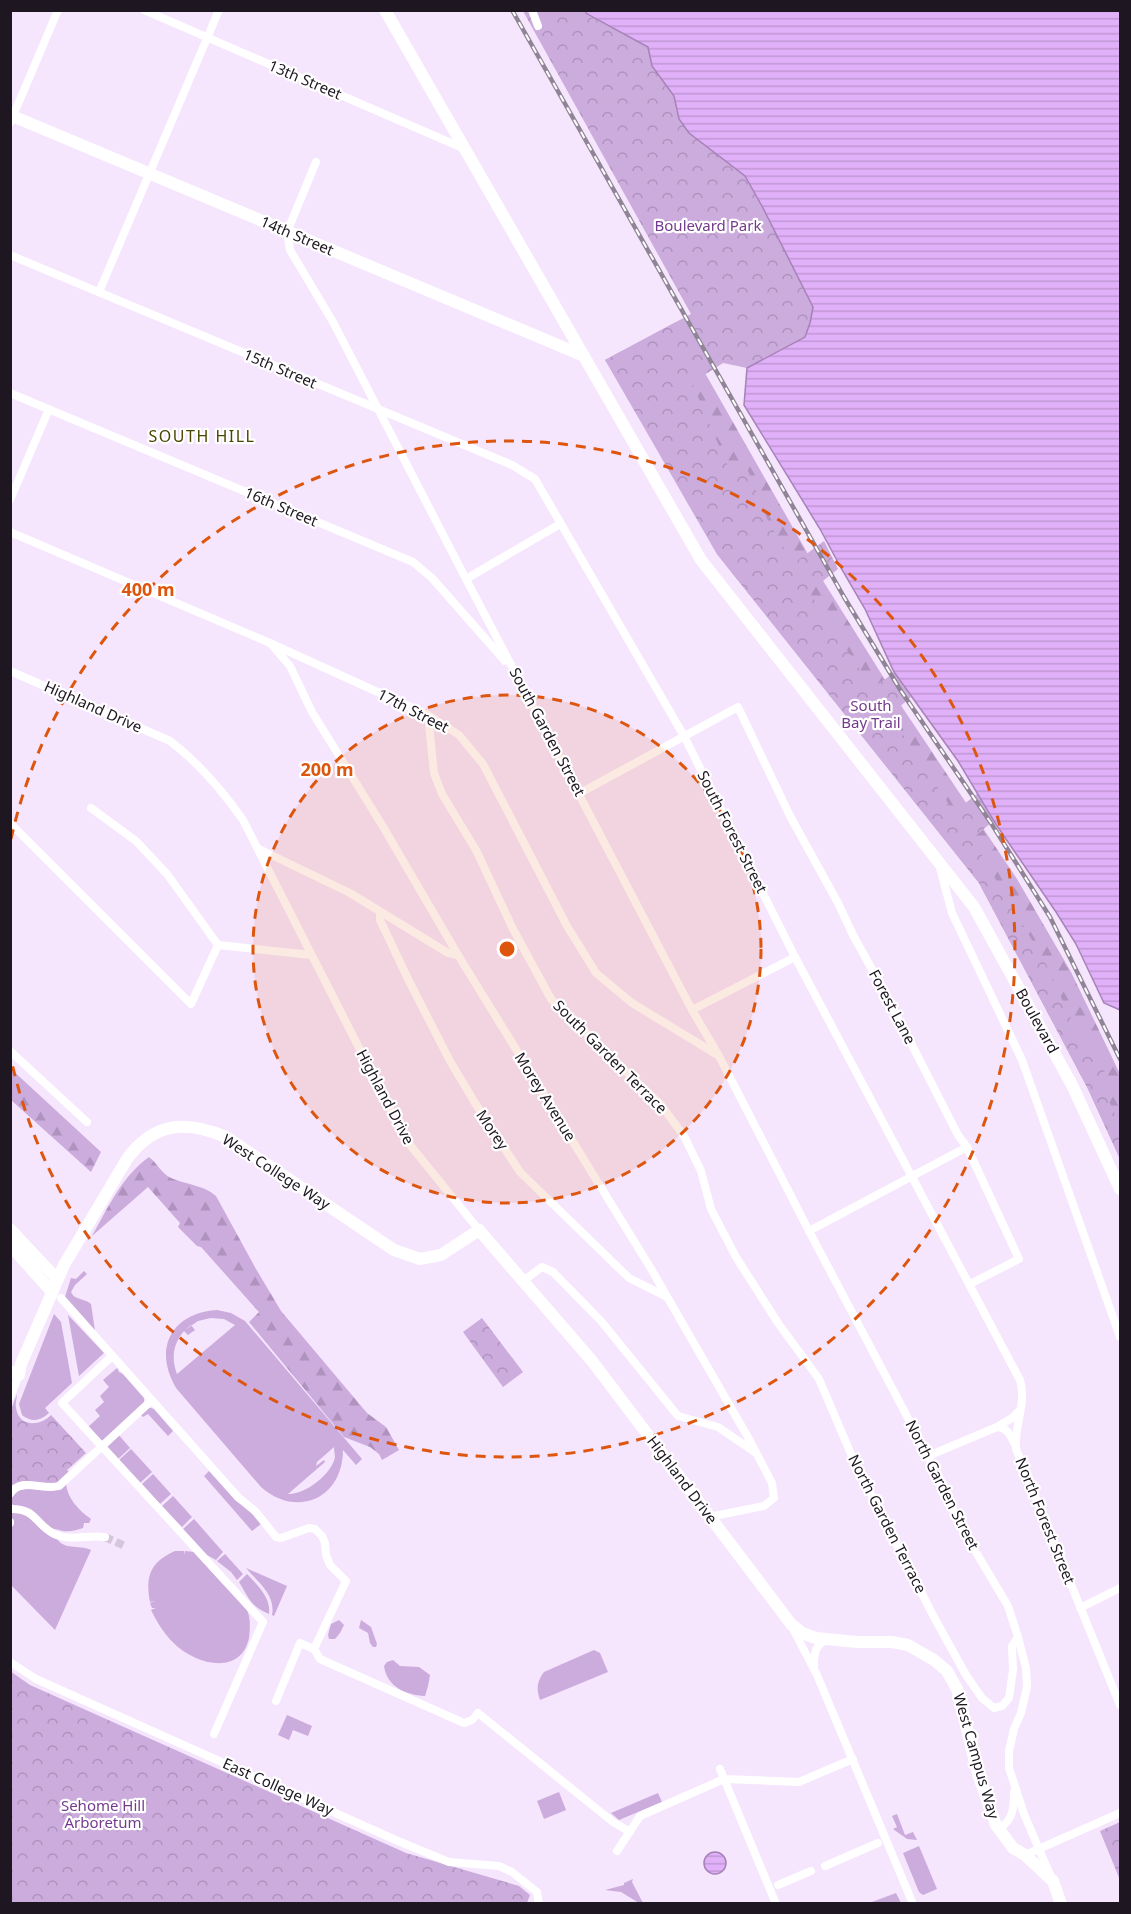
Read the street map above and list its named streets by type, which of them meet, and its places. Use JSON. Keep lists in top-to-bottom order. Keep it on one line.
{"streets":{"street":["13th Street","14th Street","15th Street","16th Street","Highland Drive","17th Street","South Garden Street","South Forest Street","Forest Lane","Boulevard","South Garden Terrace","Morey Avenue","Morey","West College Way","North Garden Street","North Forest Street","North Garden Terrace","West Campus Way","East College Way"]},"crossings":[["13th Street","Boulevard"],["14th Street","South Garden Street"],["14th Street","Boulevard"],["15th Street","South Garden Street"],["15th Street","South Forest Street"],["16th Street","South Garden Street"],["Highland Drive","Morey Avenue"],["Highland Drive","West College Way"],["Highland Drive","West Campus Way"],["17th Street","South Garden Street"],["17th Street","South Garden Terrace"],["17th Street","Morey Avenue"],["South Garden Street","North Garden Street"],["South Forest Street","Forest Lane"],["South Forest Street","North Forest Street"],["Forest Lane","North Forest Street"],["South Garden Terrace","North Garden Terrace"],["Morey Avenue","Morey"],["North Garden Street","North Garden Terrace"],["North Garden Street","West Campus Way"]],"districts":["SOUTH HILL"],"parks":["Boulevard Park","South Bay Trail","Sehome Hill Arboretum"],"rings":["400 m","200 m"]}
